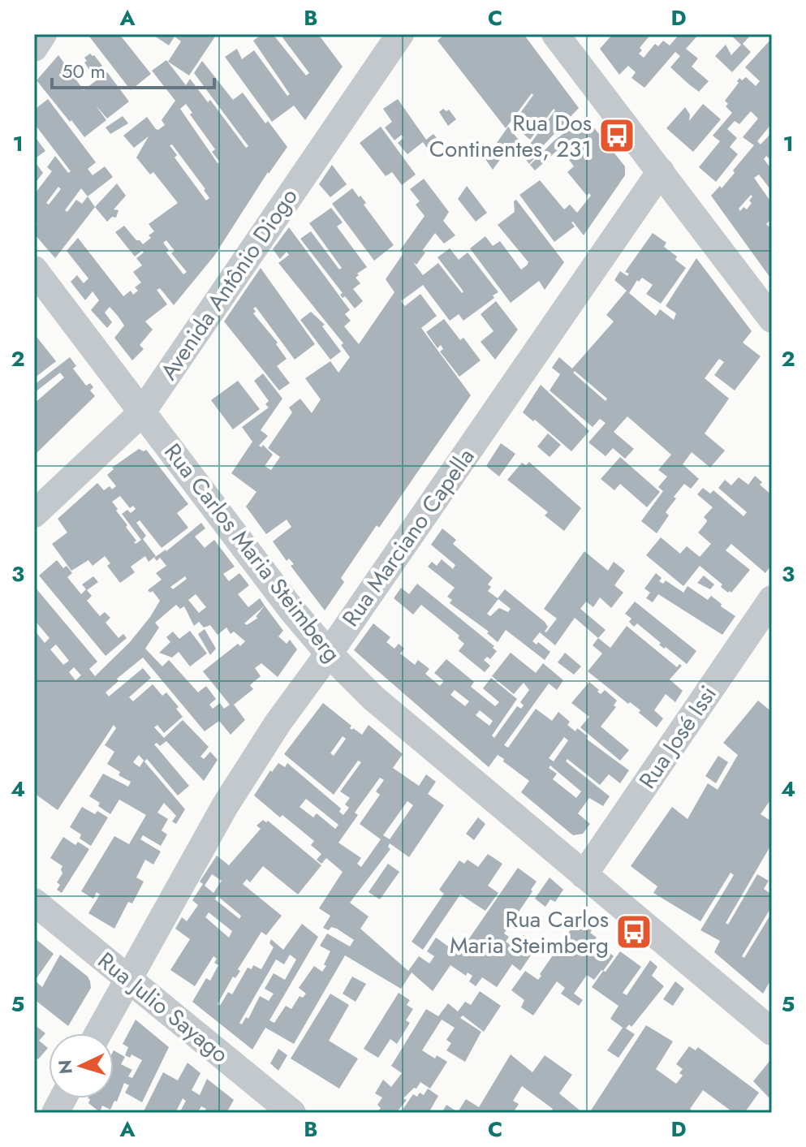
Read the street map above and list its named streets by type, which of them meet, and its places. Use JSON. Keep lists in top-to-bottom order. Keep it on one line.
{"streets":{"street":["Avenida Antônio Diogo","Rua Marciano Capella","Rua Carlos Maria Steimberg","Rua José Issi","Rua Julio Sayago"]},"crossings":[["Avenida Antônio Diogo","Rua Carlos Maria Steimberg"],["Rua Marciano Capella","Rua Carlos Maria Steimberg"],["Rua Marciano Capella","Rua Julio Sayago"],["Rua Carlos Maria Steimberg","Rua José Issi"]],"places":{"bus stop":["Rua Dos Continentes, 231","Rua Carlos Maria Steimberg"]},"scale_bar":"50 m","north":"left","grid":{"columns":["A","B","C","D"],"rows":["1","2","3","4","5"]}}
